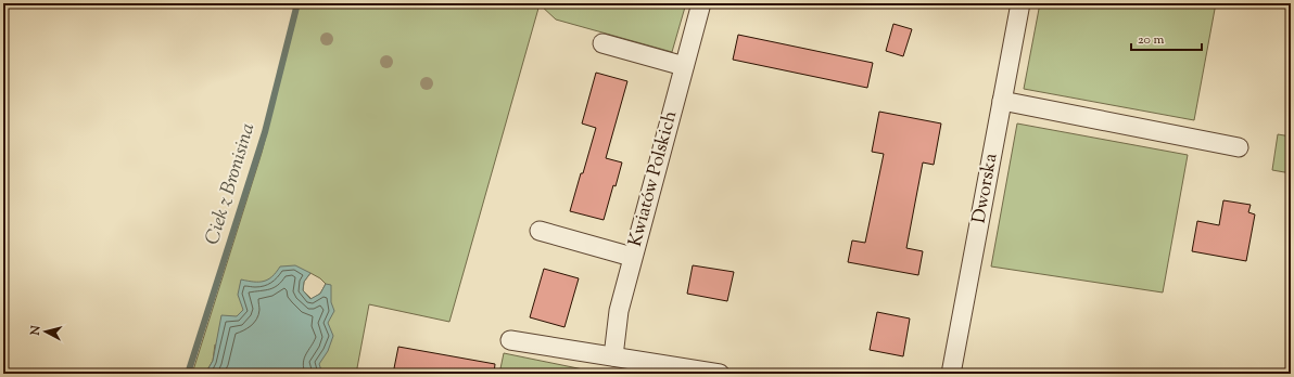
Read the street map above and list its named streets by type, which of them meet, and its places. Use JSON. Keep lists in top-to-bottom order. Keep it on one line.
{"streets":{"street":["Kwiatów Polskich","Dworska"]},"water":["Ciek z Bronisina"],"scale_bar":"20 m","north":"left"}
